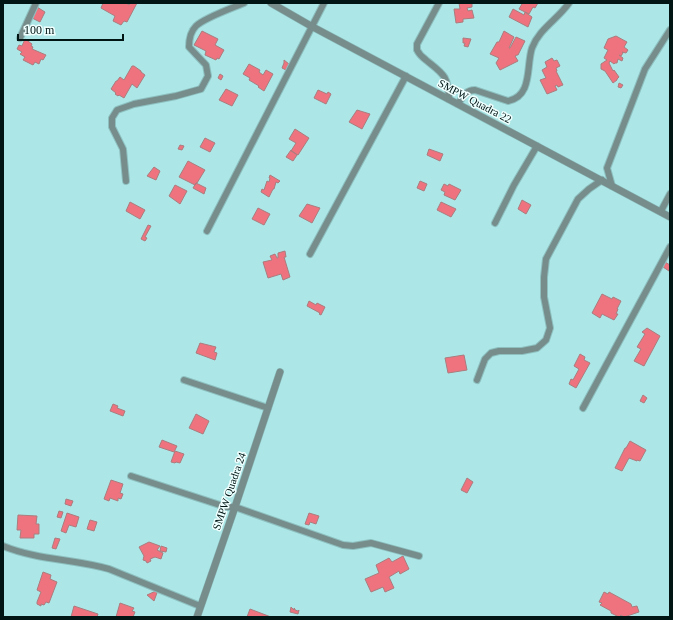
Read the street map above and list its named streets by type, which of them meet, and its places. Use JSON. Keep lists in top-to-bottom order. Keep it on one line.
{"streets":{"street":["SMPW Quadra 22","SMPW Quadra 24"]},"scale_bar":"100 m"}
